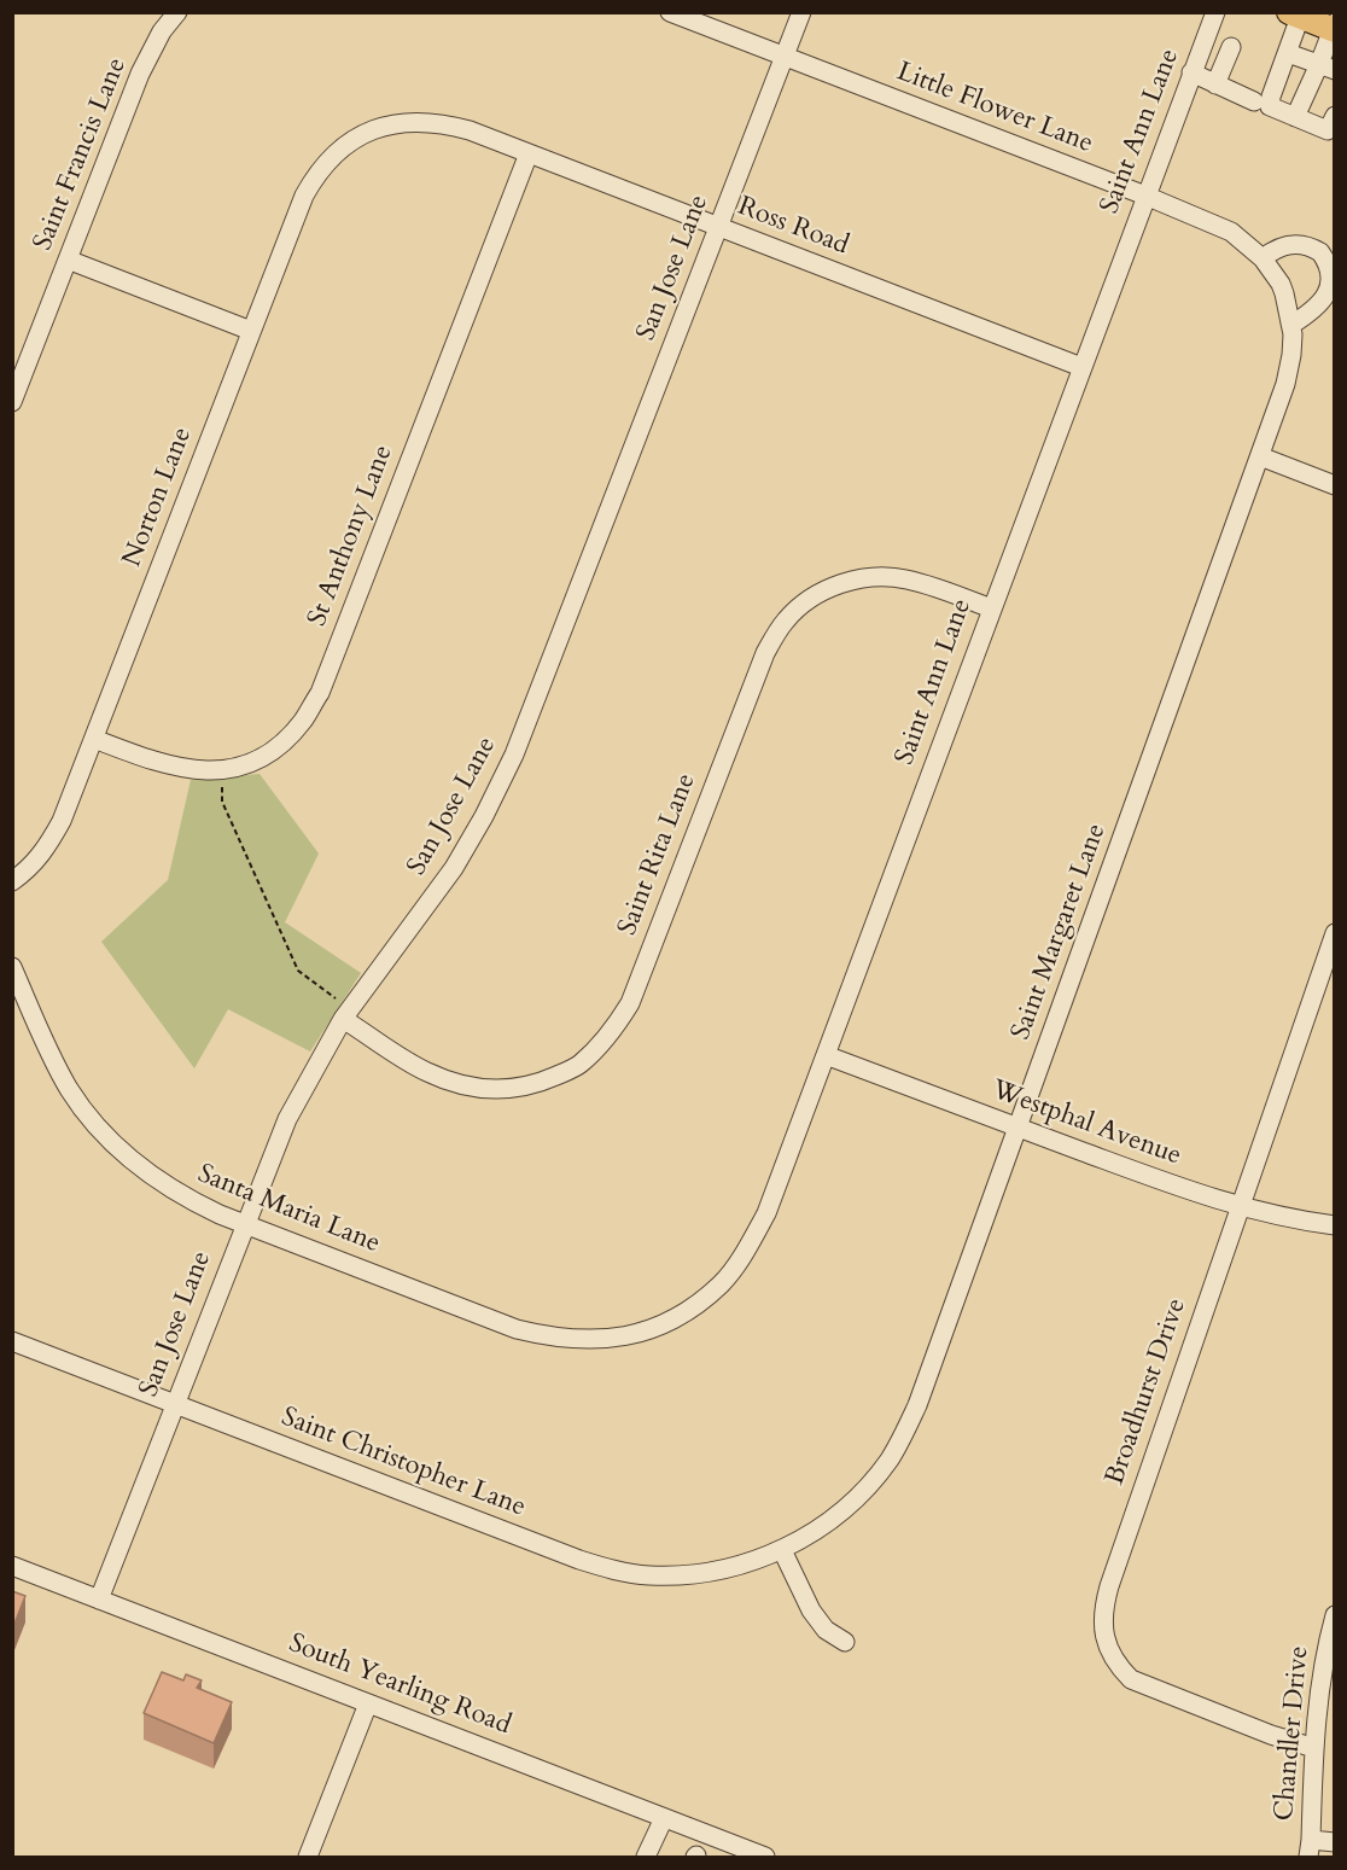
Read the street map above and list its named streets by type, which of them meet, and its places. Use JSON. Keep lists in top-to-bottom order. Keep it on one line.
{"streets":{"street":["Little Flower Lane","Saint Ann Lane","Saint Francis Lane","Ross Road","San Jose Lane","Norton Lane","St Anthony Lane","Saint Rita Lane","Saint Margaret Lane","Westphal Avenue","Santa Maria Lane","Broadhurst Drive","Saint Christopher Lane","South Yearling Road","Chandler Drive"]},"crossings":[["Little Flower Lane","Saint Ann Lane"],["Little Flower Lane","San Jose Lane"],["Little Flower Lane","Saint Margaret Lane"],["Saint Ann Lane","Ross Road"],["Saint Ann Lane","Saint Rita Lane"],["Saint Ann Lane","Westphal Avenue"],["Saint Ann Lane","Santa Maria Lane"],["Ross Road","San Jose Lane"],["Ross Road","Norton Lane"],["Ross Road","St Anthony Lane"],["San Jose Lane","Saint Rita Lane"],["San Jose Lane","Santa Maria Lane"],["San Jose Lane","Saint Christopher Lane"],["San Jose Lane","South Yearling Road"],["Norton Lane","St Anthony Lane"],["Saint Margaret Lane","Westphal Avenue"],["Saint Margaret Lane","Saint Christopher Lane"],["Westphal Avenue","Broadhurst Drive"],["Broadhurst Drive","Chandler Drive"]]}
